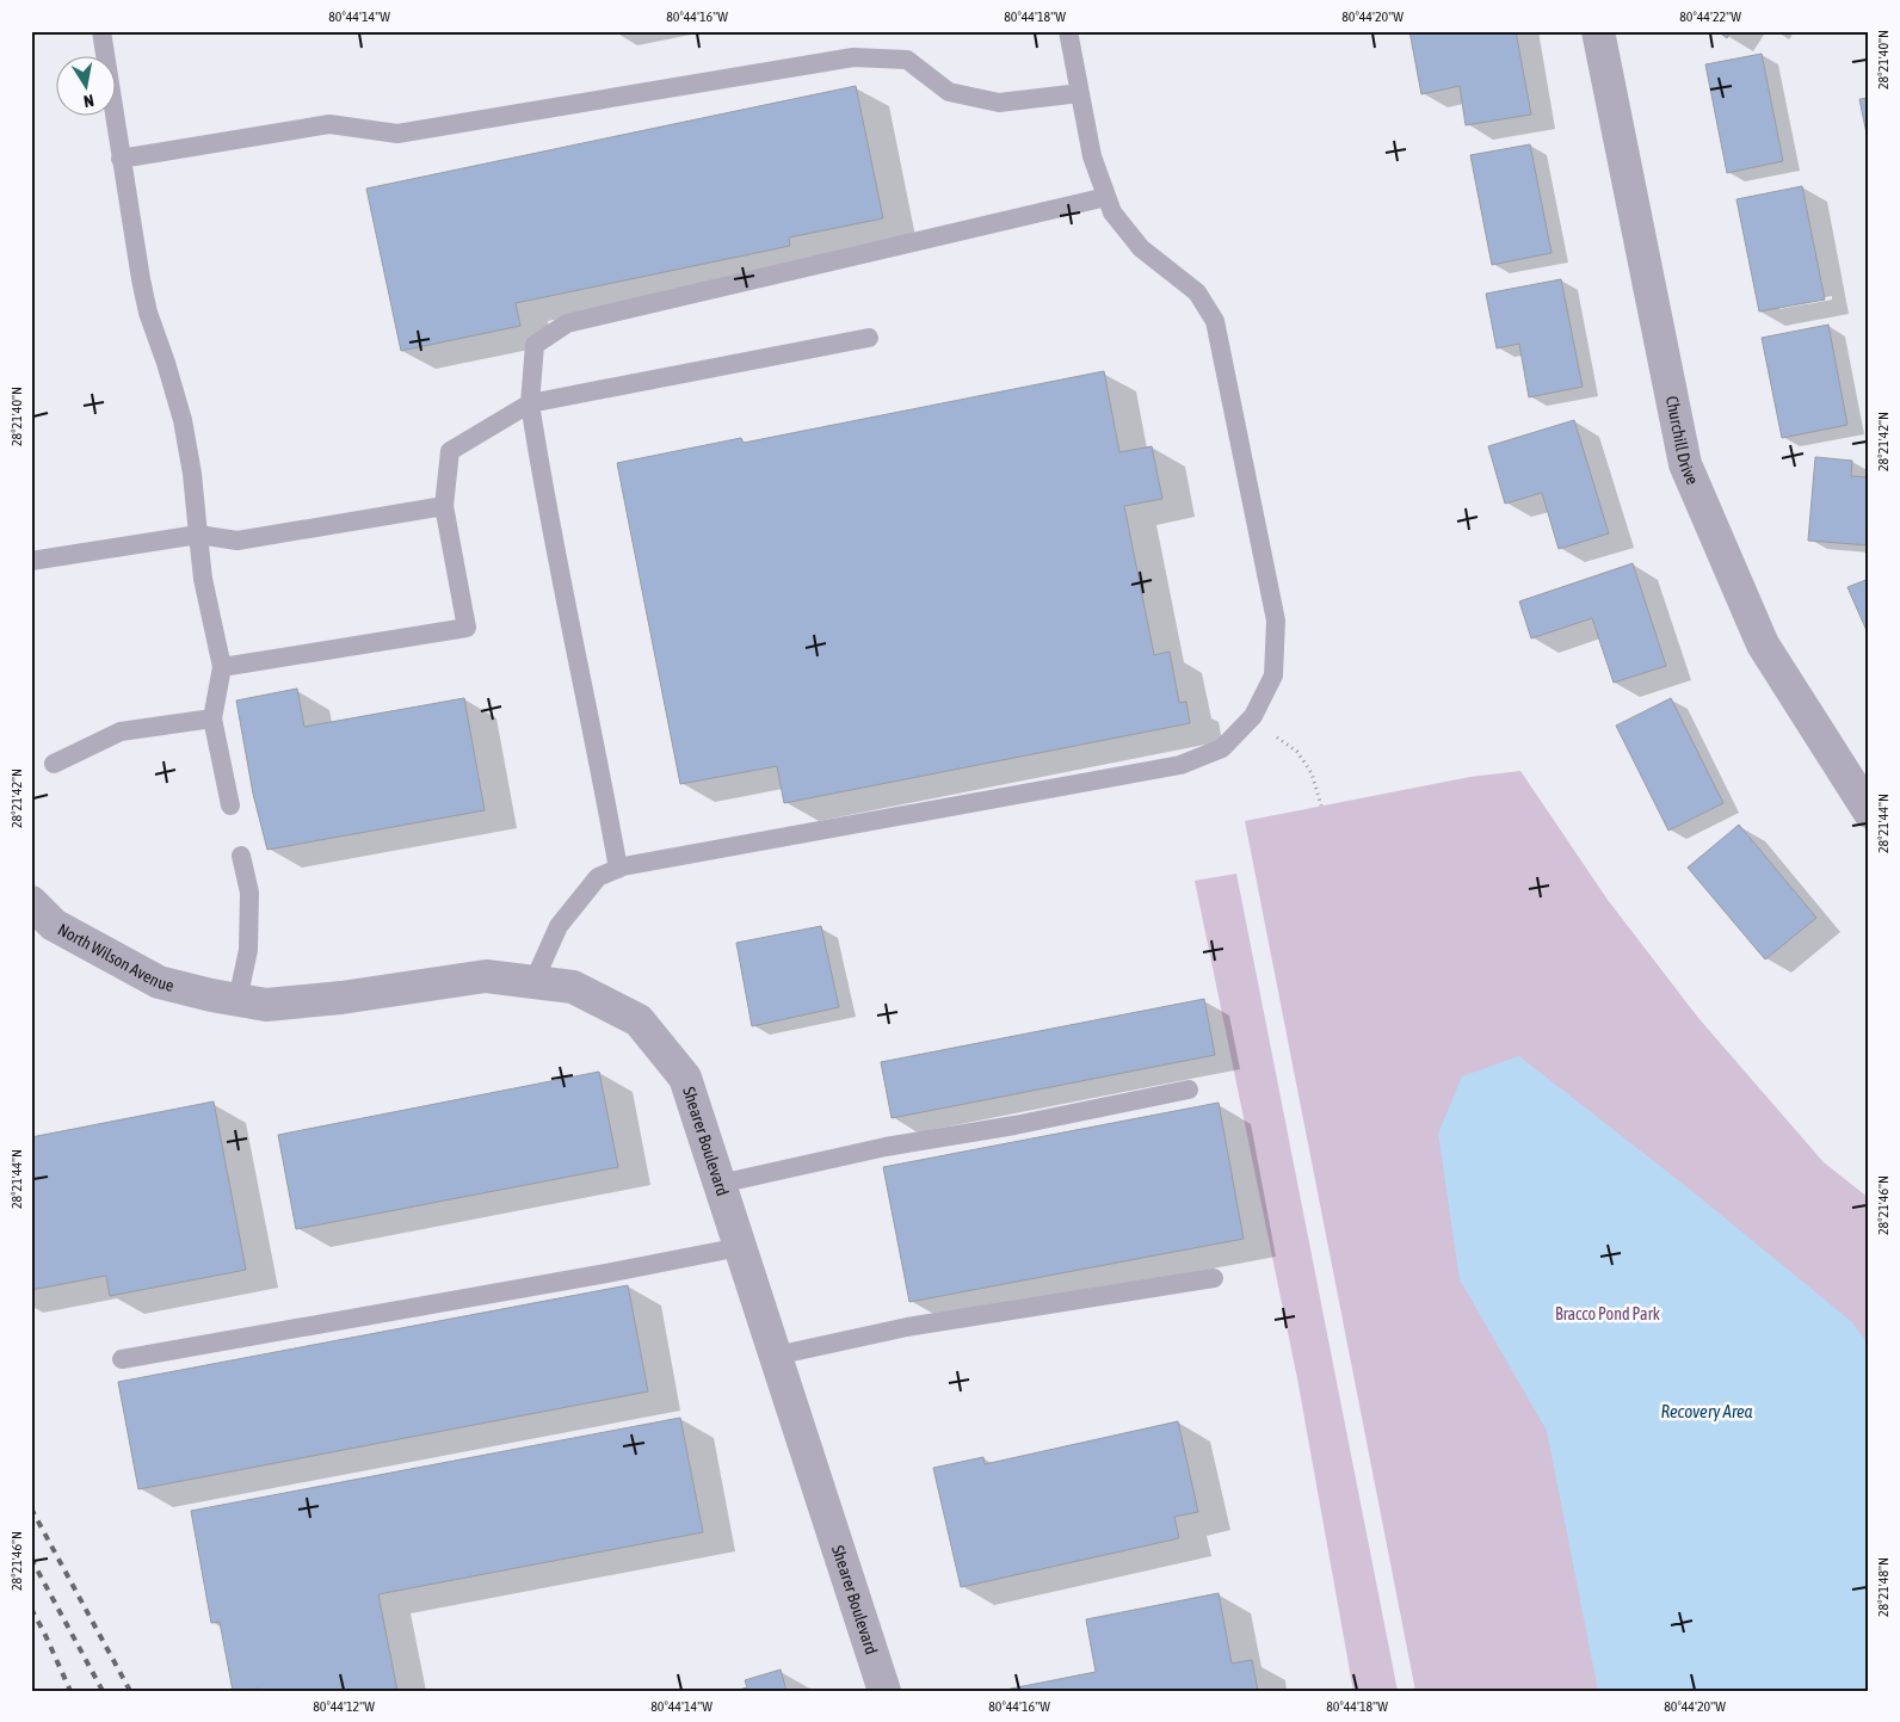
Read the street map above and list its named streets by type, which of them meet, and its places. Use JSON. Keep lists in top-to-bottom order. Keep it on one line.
{"streets":{"street":["Churchill Drive","North Wilson Avenue","Shearer Boulevard"]},"crossings":[["North Wilson Avenue","Shearer Boulevard"]],"water":["Recovery Area"],"parks":["Bracco Pond Park"],"north":"bottom","coordinates":["80°44'14\"W","80°44'16\"W","80°44'18\"W","80°44'20\"W","80°44'22\"W","28°21'40\"N","28°21'42\"N","28°21'44\"N","28°21'46\"N","28°21'48\"N","80°44'12\"W"]}
